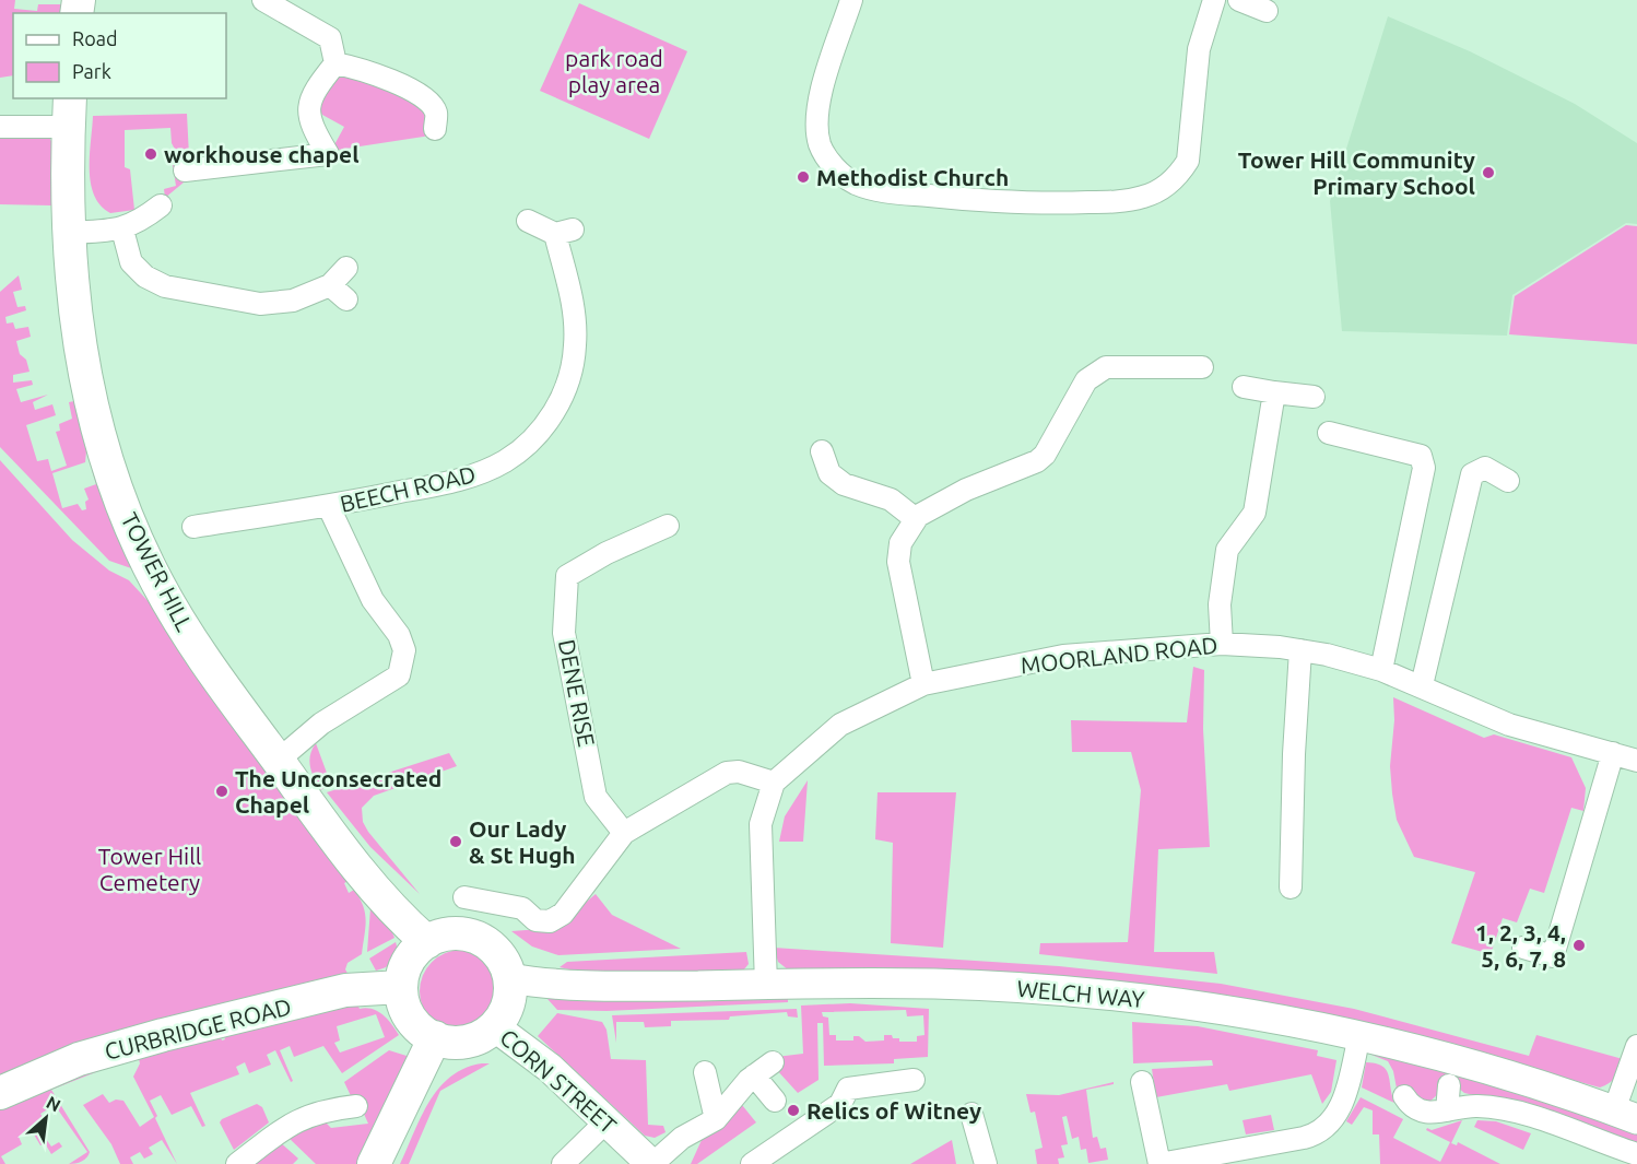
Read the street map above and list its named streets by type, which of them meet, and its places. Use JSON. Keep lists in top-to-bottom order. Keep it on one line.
{"streets":{"main road":["TOWER HILL","CURBRIDGE ROAD"],"street":["BEECH ROAD","MOORLAND ROAD","DENE RISE","WELCH WAY","CORN STREET"]},"crossings":[["BEECH ROAD","TOWER HILL"],["TOWER HILL","WELCH WAY"],["TOWER HILL","CURBRIDGE ROAD"],["TOWER HILL","CORN STREET"],["WELCH WAY","CURBRIDGE ROAD"],["WELCH WAY","CORN STREET"],["CURBRIDGE ROAD","CORN STREET"]],"parks":["park road play area","Tower Hill Cemetery"],"places":["workhouse chapel","Tower Hill Community Primary School","Methodist Church","The Unconsecrated Chapel","Our Lady & St Hugh","1, 2, 3, 4, 5, 6, 7, 8","Relics of Witney"],"legend":["Road","Park"],"north":"top right"}
